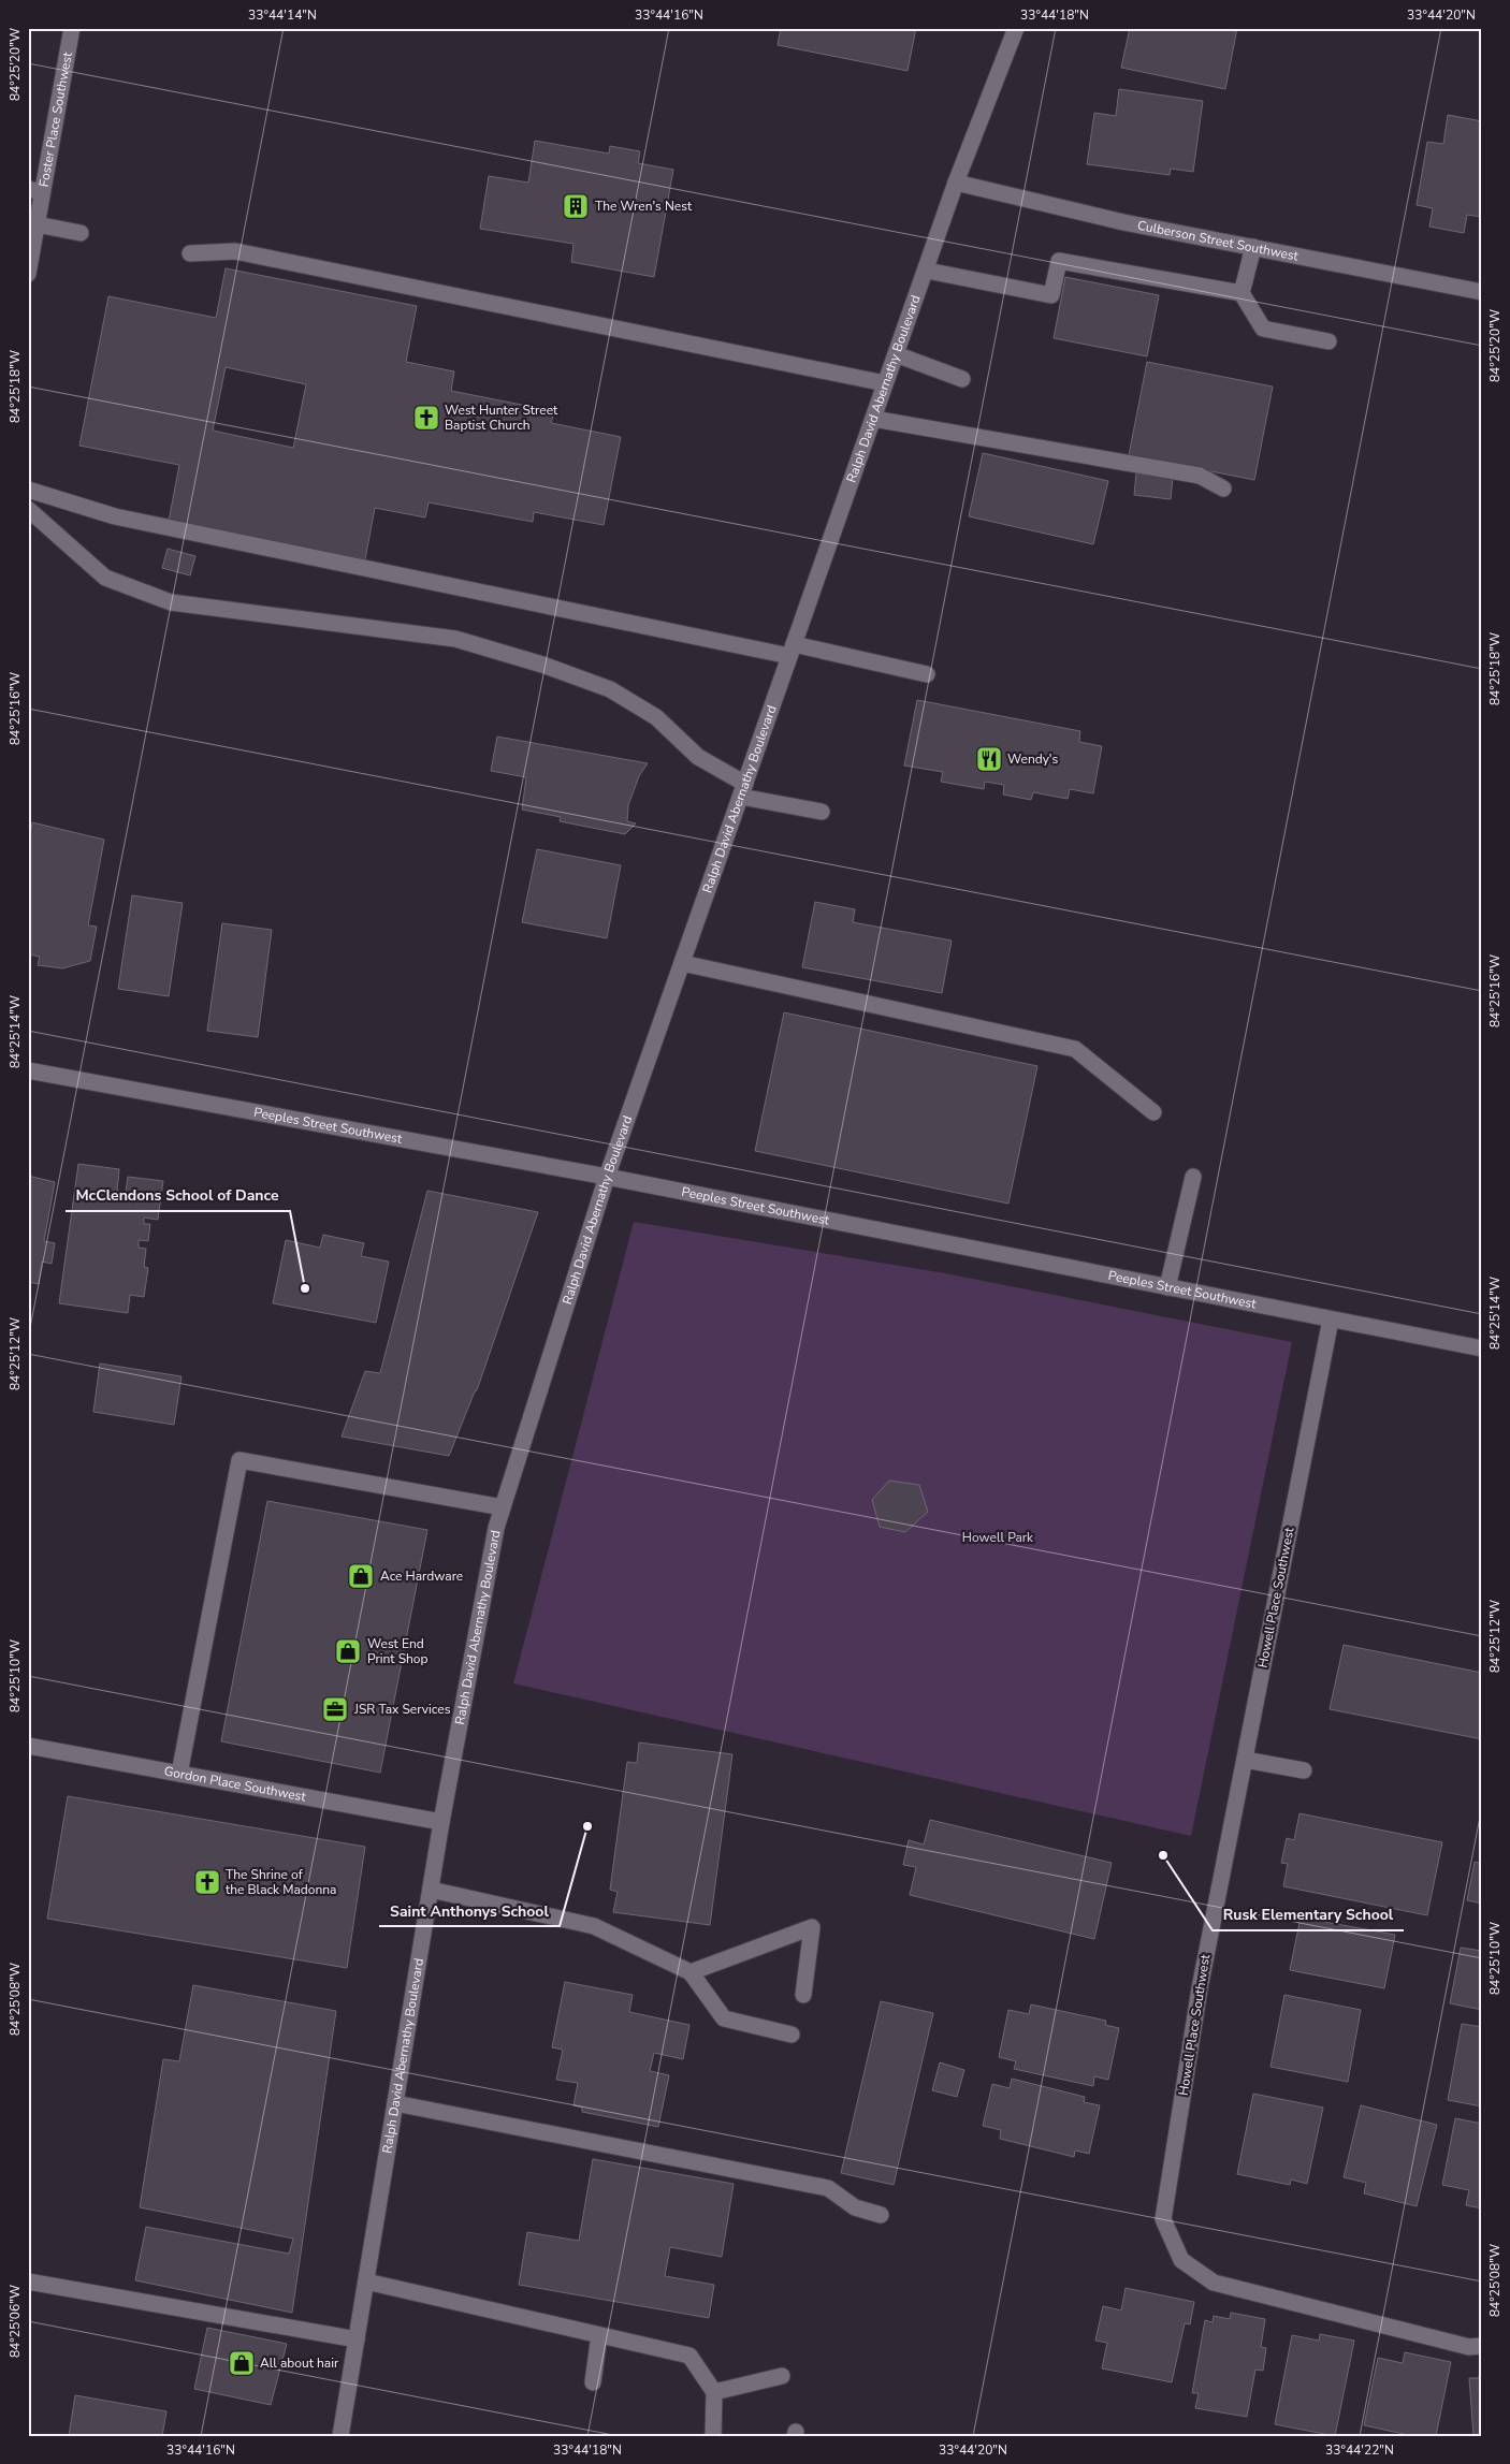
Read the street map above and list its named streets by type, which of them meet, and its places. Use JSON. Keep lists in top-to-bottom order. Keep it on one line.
{"streets":{"street":["Foster Place Southwest","Culberson Street Southwest","Ralph David Abernathy Boulevard","Peeples Street Southwest","Howell Place Southwest","Gordon Place Southwest"]},"crossings":[["Culberson Street Southwest","Ralph David Abernathy Boulevard"],["Ralph David Abernathy Boulevard","Peeples Street Southwest"],["Ralph David Abernathy Boulevard","Gordon Place Southwest"],["Peeples Street Southwest","Howell Place Southwest"]],"parks":["Howell Park"],"places":{"building":["The Wren's Nest"],"church":["West Hunter Street Baptist Church","The Shrine of the Black Madonna"],"restaurant":["Wendy's"],"other":["McClendons School of Dance","Saint Anthonys School","Rusk Elementary School"],"shop":["Ace Hardware","West End Print Shop","All about hair"],"office":["JSR Tax Services"]},"coordinates":["33°44'14\"N","33°44'16\"N","33°44'18\"N","33°44'20\"N","84°25'20\"W","84°25'18\"W","84°25'16\"W","84°25'14\"W","84°25'12\"W","84°25'10\"W","84°25'08\"W","84°25'06\"W","33°44'22\"N"]}
